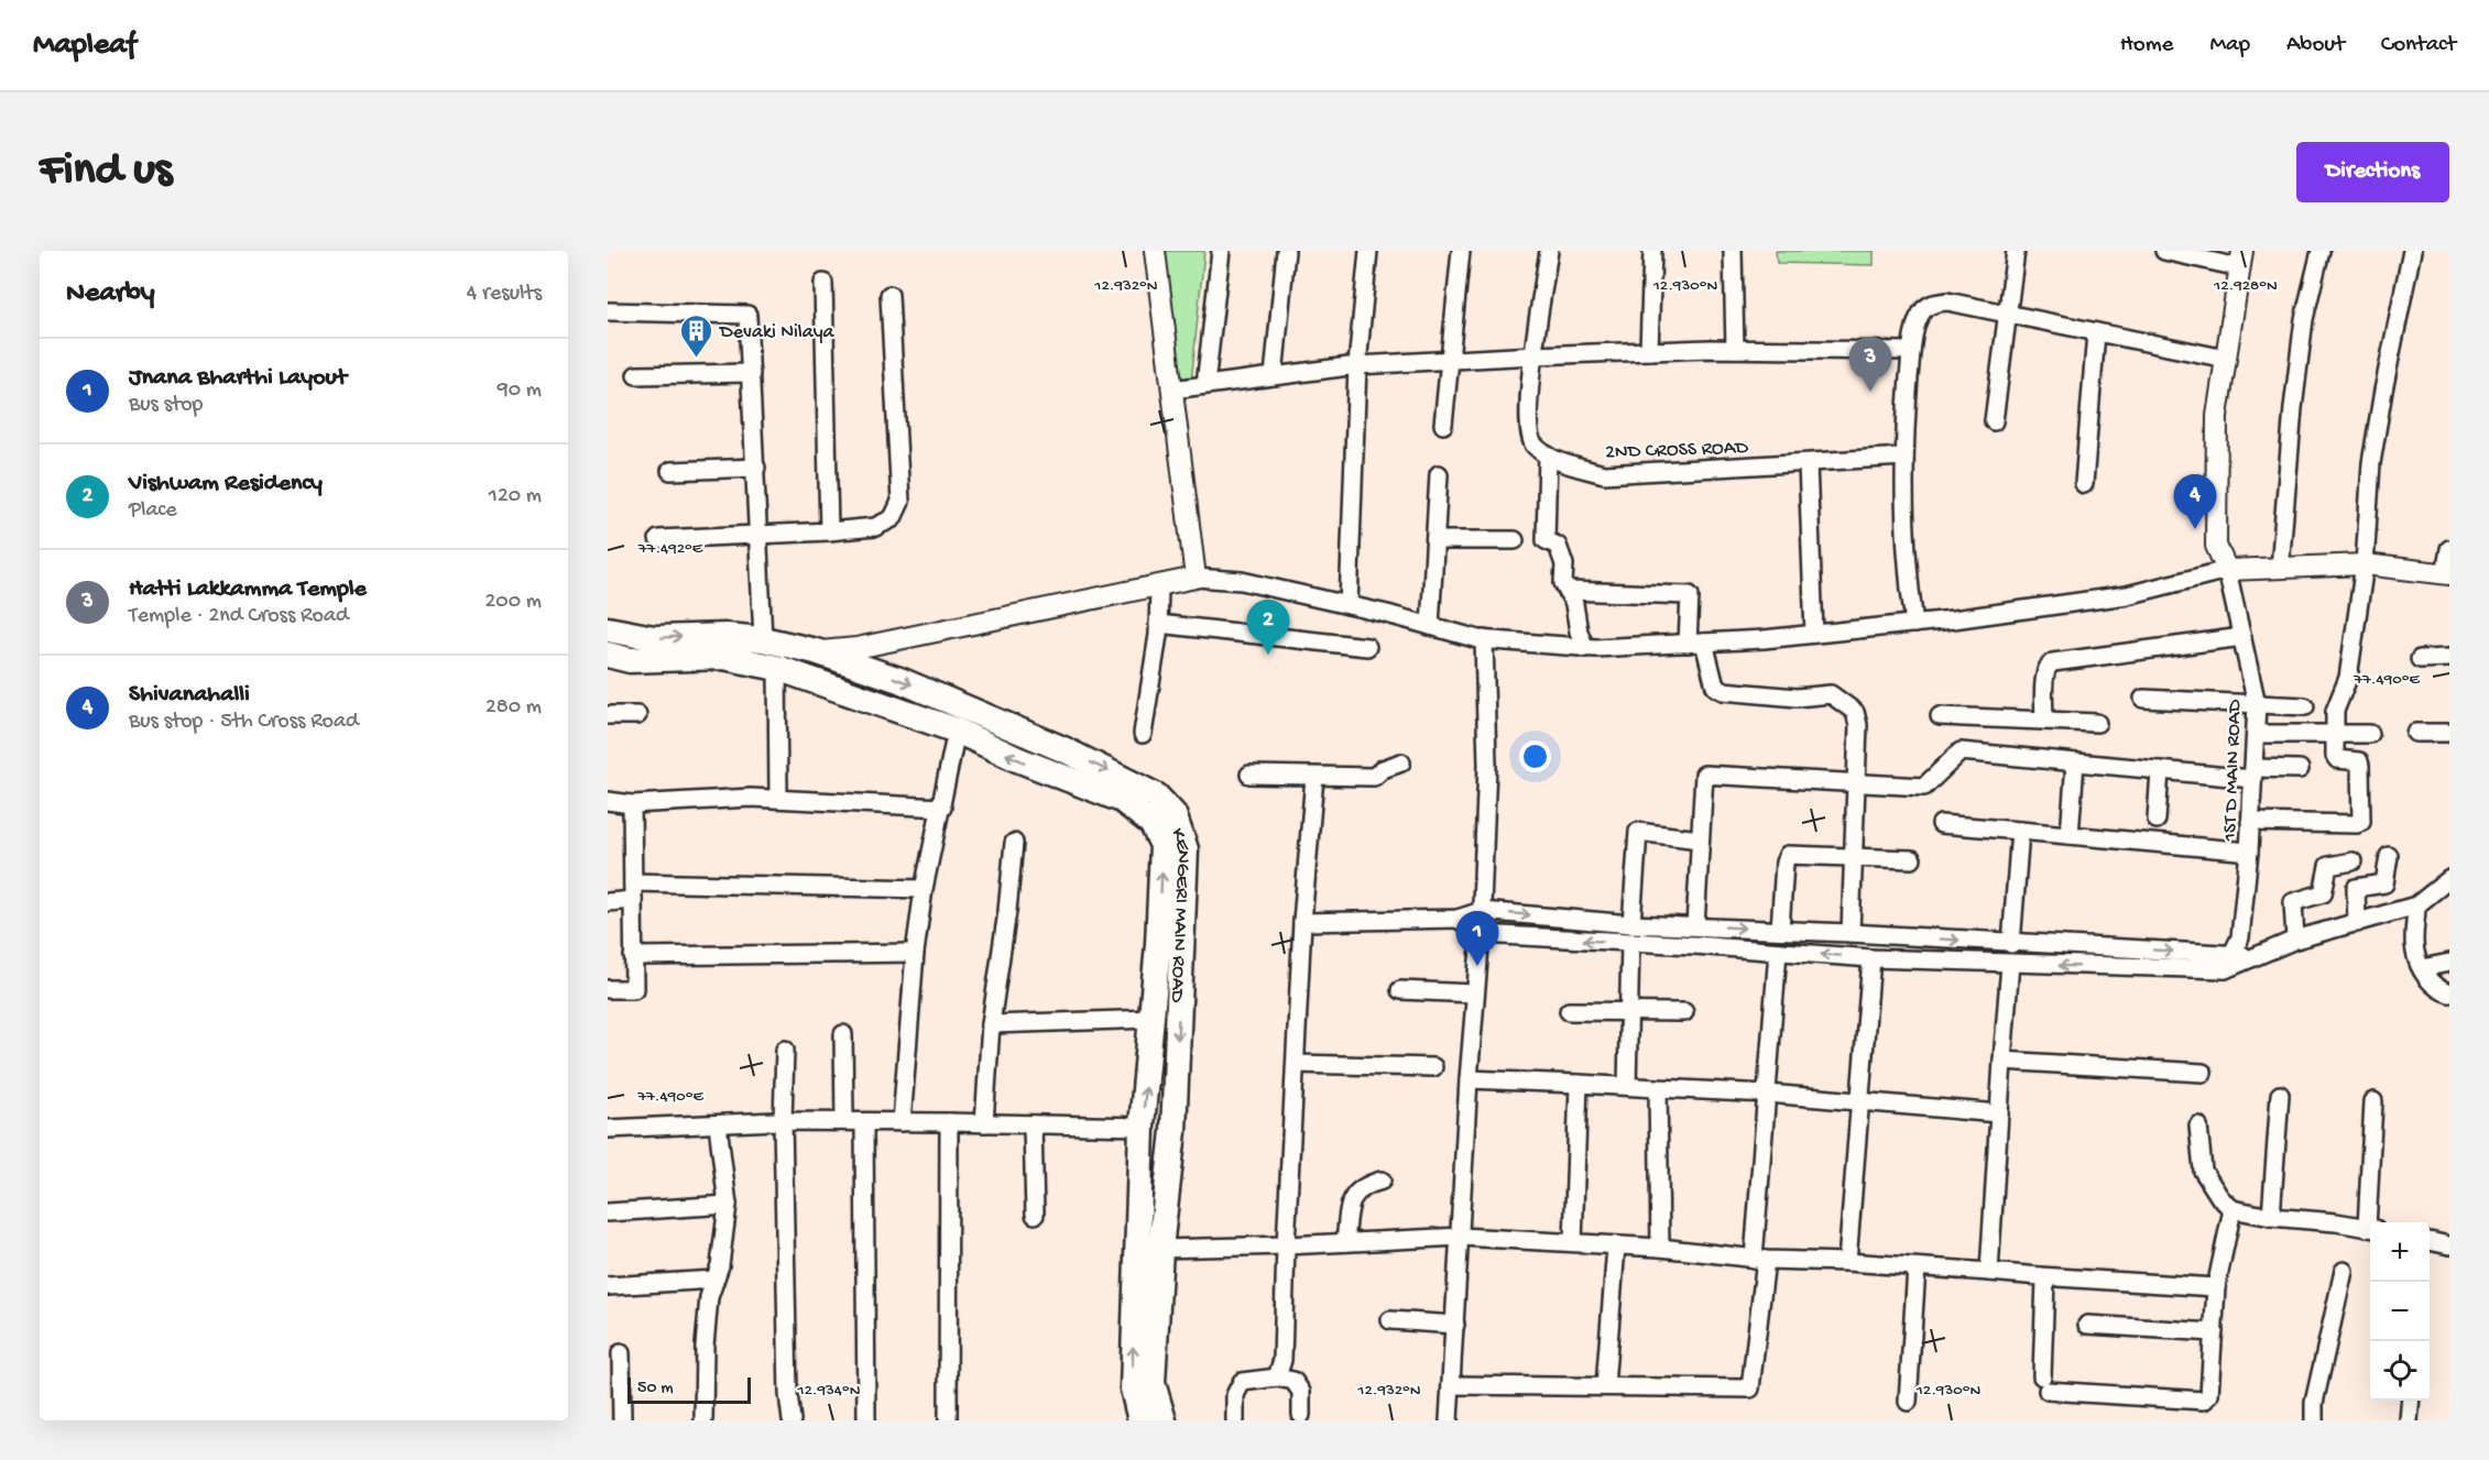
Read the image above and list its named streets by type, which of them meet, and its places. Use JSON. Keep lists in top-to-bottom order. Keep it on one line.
{"streets":{"main road":["KENGERI MAIN ROAD"],"street":["2ND CROSS ROAD","1ST D MAIN ROAD"]},"places":{"building":["Devaki Nilaya"]},"scale_bar":"50 m","page":{"header":"Mapleaf","nav":["Home","Map","About","Contact"],"buttons":"Directions","title":"Find us","heading":["Nearby","4 results"],"list":[{"mark":"1","name":"Jnana Bharthi Layout","note":"Bus stop","value":"90 m"},{"mark":"2","name":"Vishwam Residency","note":"Place","value":"120 m"},{"mark":"3","name":"Hatti Lakkamma Temple","note":"Temple · 2nd Cross Road","value":"200 m"},{"mark":"4","name":"Shivanahalli","note":"Bus stop · 5th Cross Road","value":"280 m"}],"pins":["3","4","2","1"],"map_buttons":["+","−"],"scale":"50 m"},"coordinates":["12.932°N","12.930°N","12.928°N","77.492°E","77.490°E","12.934°N"]}
